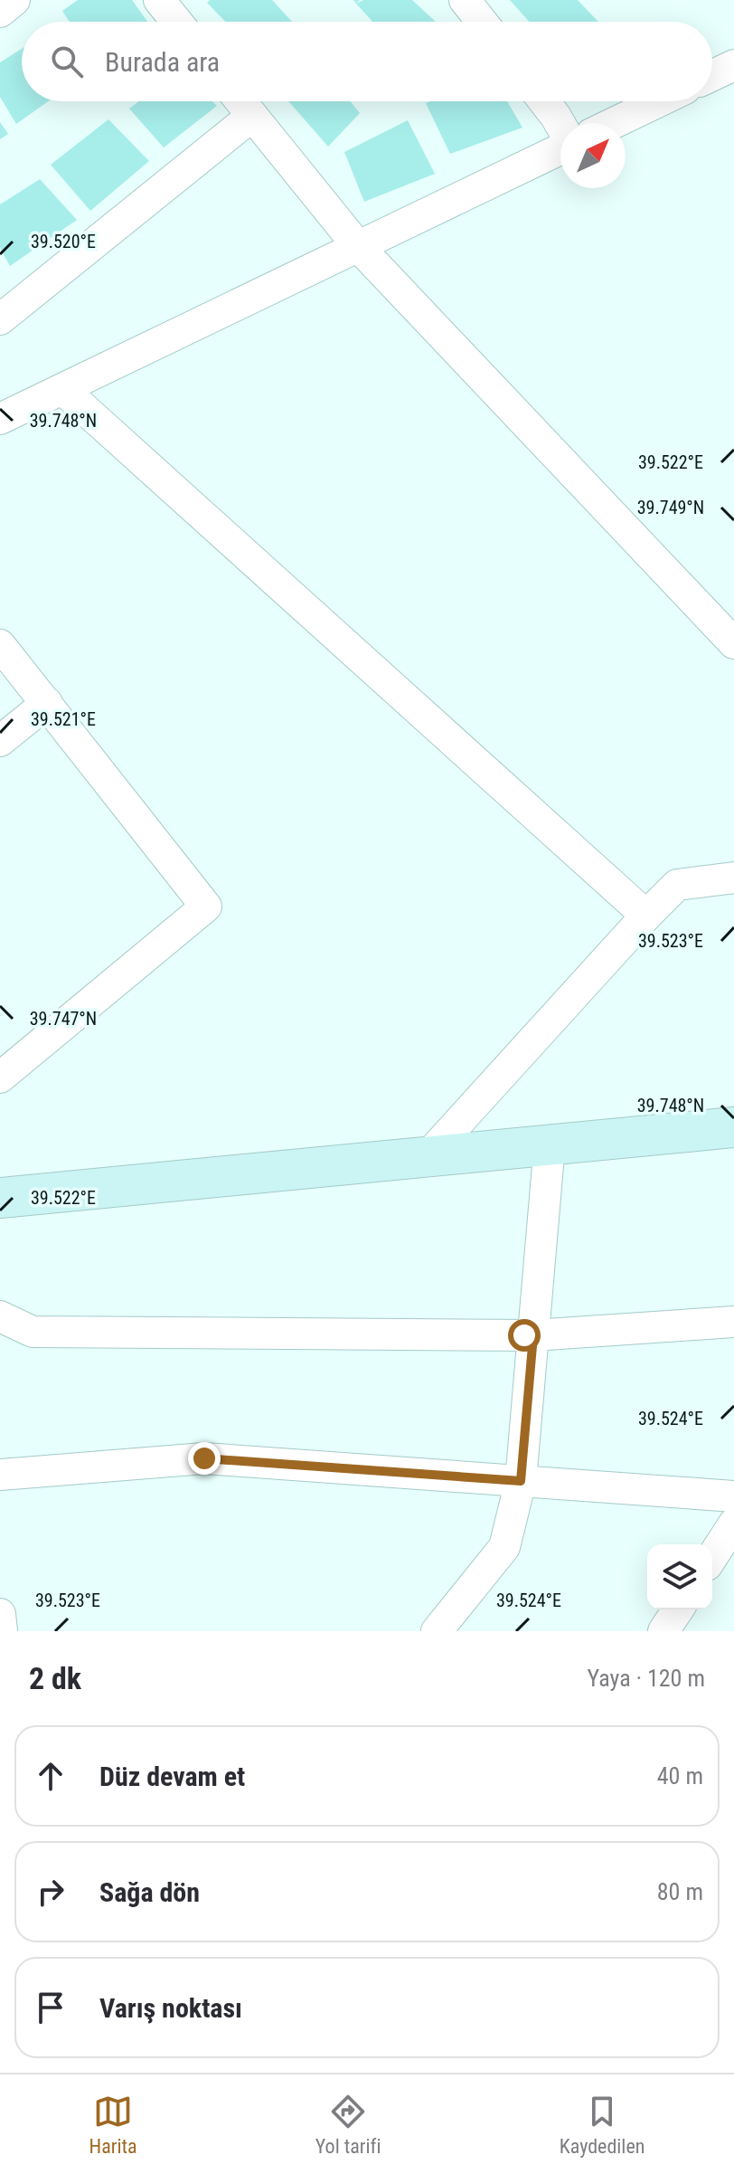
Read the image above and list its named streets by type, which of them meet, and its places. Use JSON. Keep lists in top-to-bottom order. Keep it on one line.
{"north":"top right","page":{"search":"Burada ara","heading":["2 dk","Yaya · 120 m"],"list":[["Düz devam et","40 m"],["Sağa dön","80 m"],"Varış noktası"],"nav":["Harita","Yol tarifi","Kaydedilen"]},"coordinates":["39.520°E","39.748°N","39.522°E","39.749°N","39.521°E","39.523°E","39.747°N","39.524°E"]}
